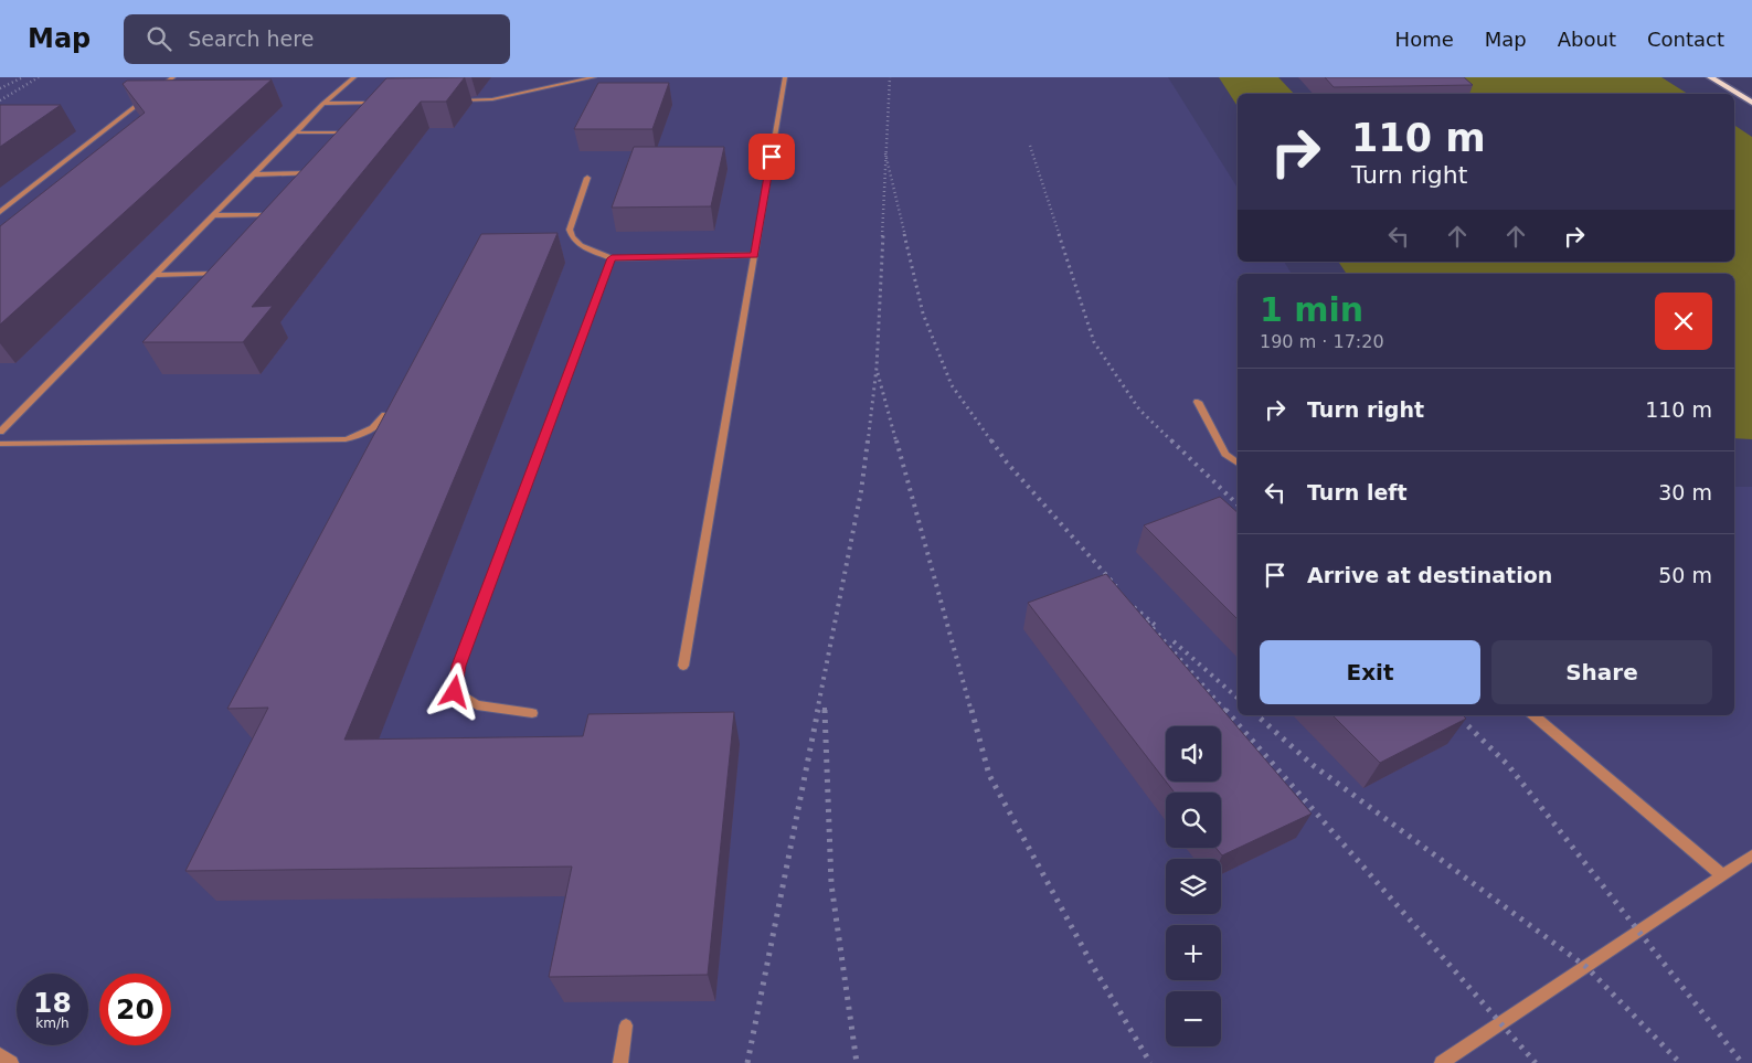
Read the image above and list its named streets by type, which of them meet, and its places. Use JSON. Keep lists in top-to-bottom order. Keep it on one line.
{"page":{"header":"Map","search":"Search here","nav":["Home","Map","About","Contact"],"turn":["110 m","Turn right"],"heading":["1 min","190 m · 17:20"],"list":[{"name":"Turn right","value":"110 m"},{"name":"Turn left","value":"30 m"},{"name":"Arrive at destination","value":"50 m"}],"buttons":["Exit","Share"],"map_buttons":["+","−"],"speed":"18 km/h","limit":"20"}}
